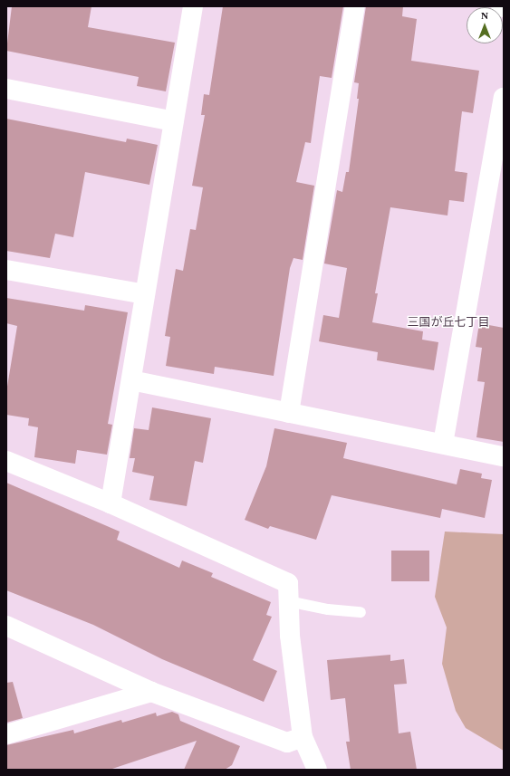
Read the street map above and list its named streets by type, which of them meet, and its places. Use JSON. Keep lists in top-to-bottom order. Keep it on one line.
{"districts":["三国が丘七丁目"],"north":"top"}
